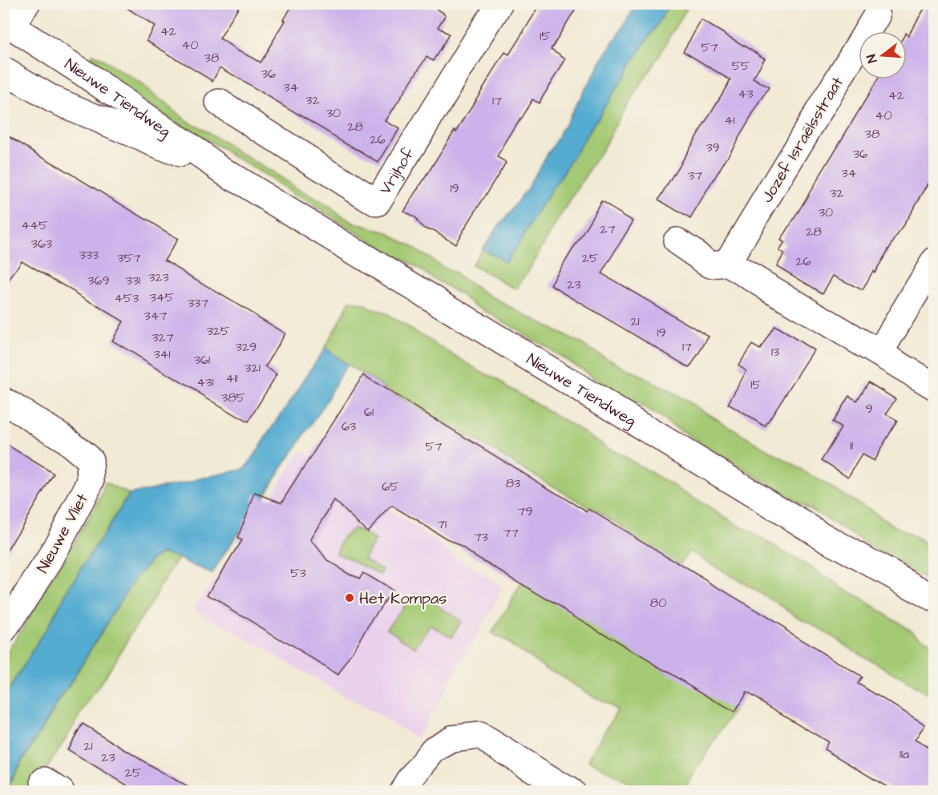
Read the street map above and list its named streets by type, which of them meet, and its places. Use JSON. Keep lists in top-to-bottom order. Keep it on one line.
{"streets":{"street":["Nieuwe Tiendweg","Jozef Israëlsstraat","Vrijhof","Nieuwe Vliet"]},"places":["Het Kompas"],"house_numbers":["42","15","40","57","38","55","36","34","43","42","32","17","30","40","41","28","38","26","39","36","34","37","19","32","30","445","27","28","363","333","357","25","26","323","369","331","23","345","453","337","347","21","325","19","327","329","17","13","341","361","321","411","431","15","385","9","61","63","11","57","83","65","79","71","77","73","53","80","21","11a","23","25"],"north":"left"}
